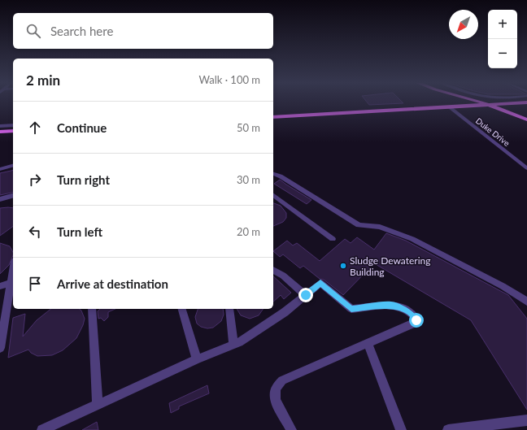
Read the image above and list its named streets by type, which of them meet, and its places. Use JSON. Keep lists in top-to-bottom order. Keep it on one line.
{"streets":{"street":["Duke Drive"]},"places":["Sludge Dewatering Building"],"north":"bottom left","page":{"map_buttons":["+","−"],"search":"Search here","heading":["2 min","Walk · 100 m"],"list":[["Continue","50 m"],["Turn right","30 m"],["Turn left","20 m"],"Arrive at destination"]}}
